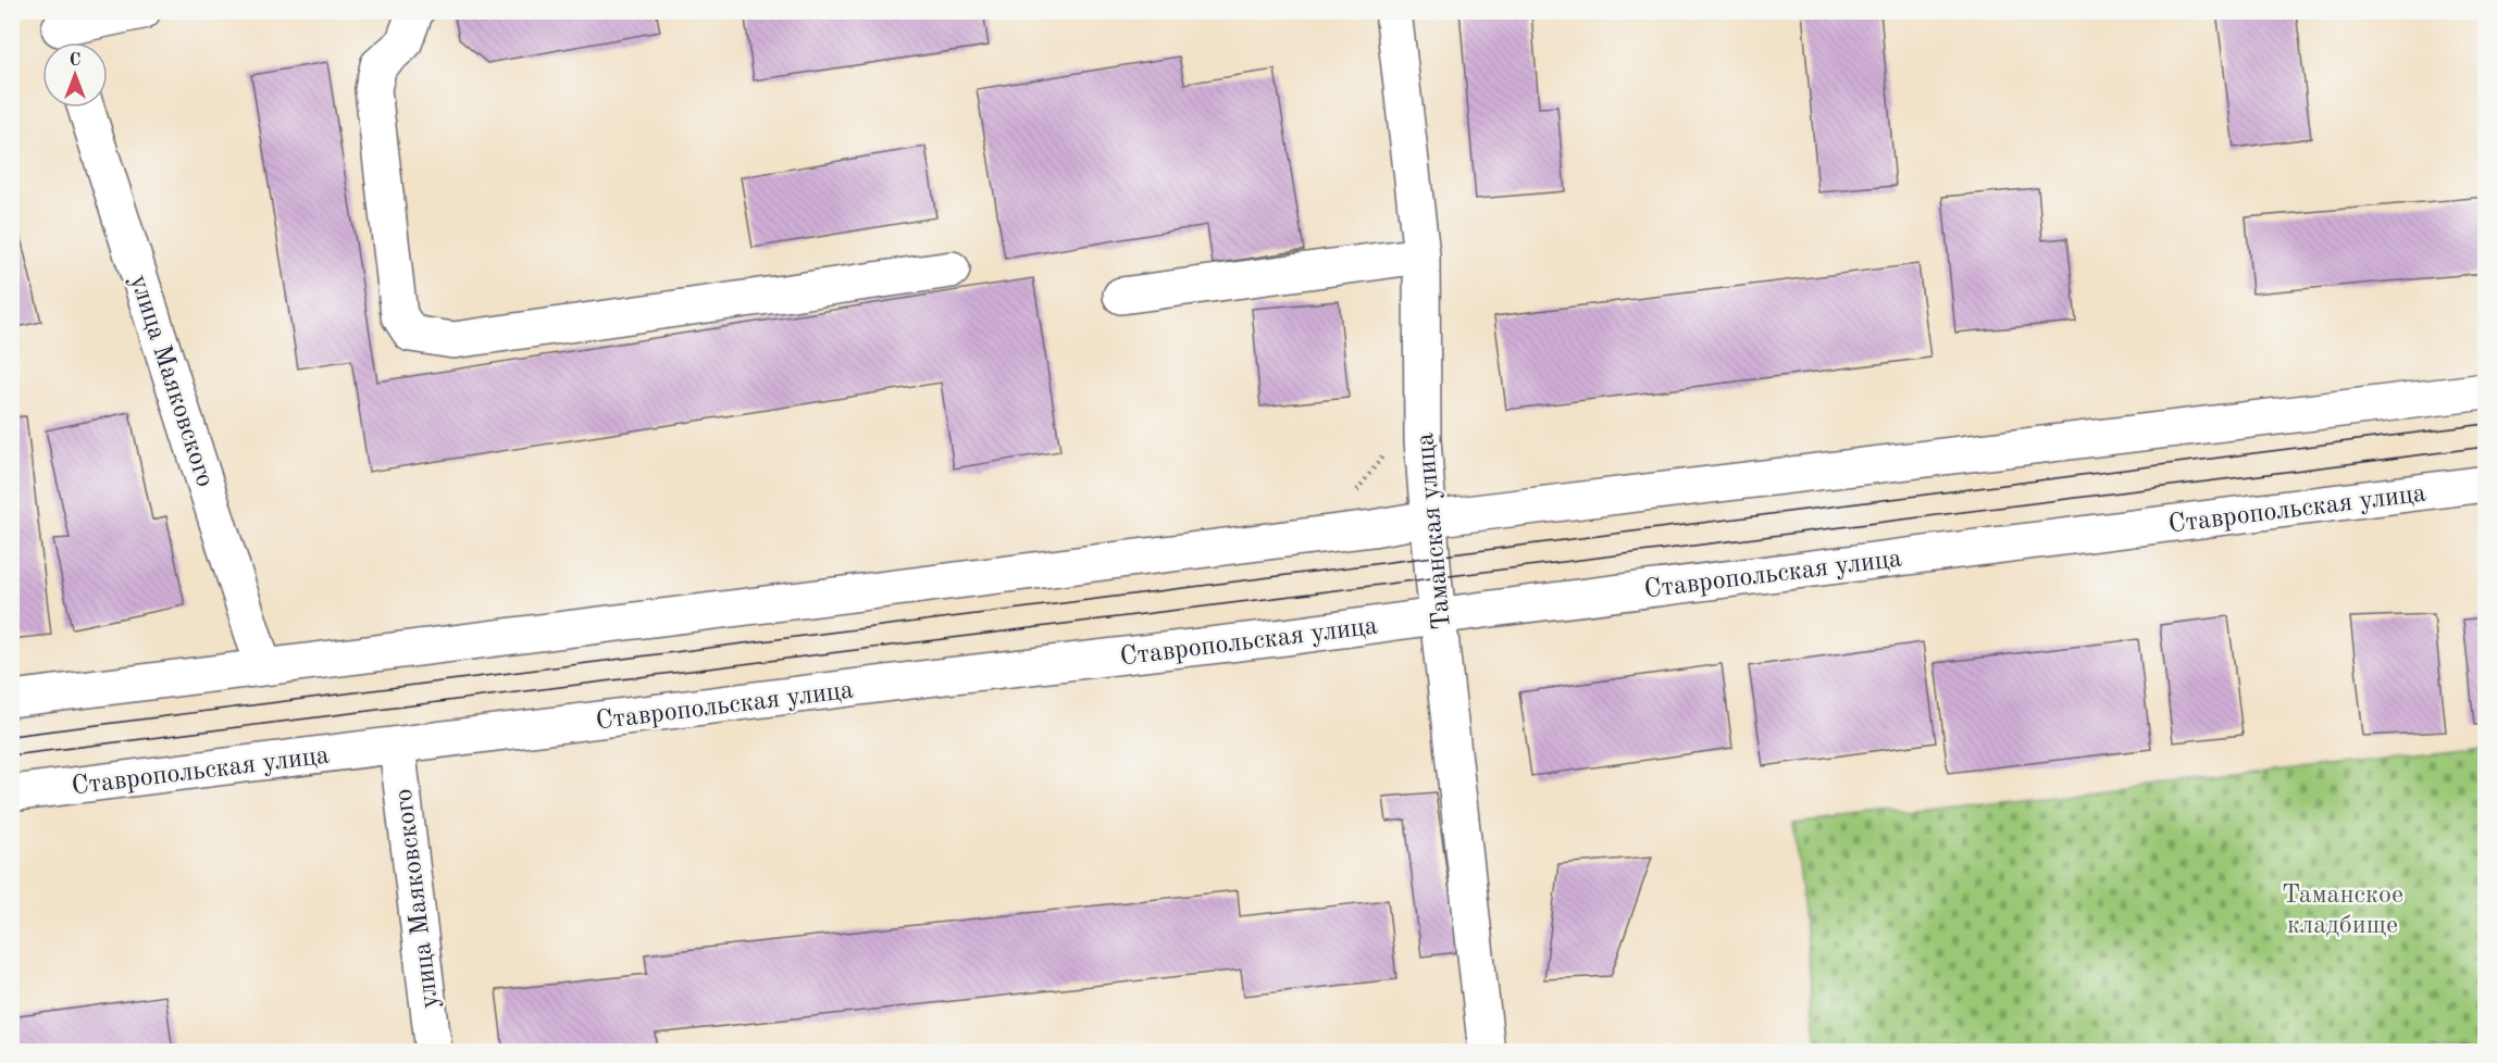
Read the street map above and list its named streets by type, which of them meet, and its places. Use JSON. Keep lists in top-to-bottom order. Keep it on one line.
{"streets":{"main road":["улица Маяковского","Ставропольская улица","Таманская улица"]},"crossings":[["улица Маяковского","Ставропольская улица"],["Ставропольская улица","Таманская улица"]],"parks":["Таманское кладбище"],"north":"top"}
